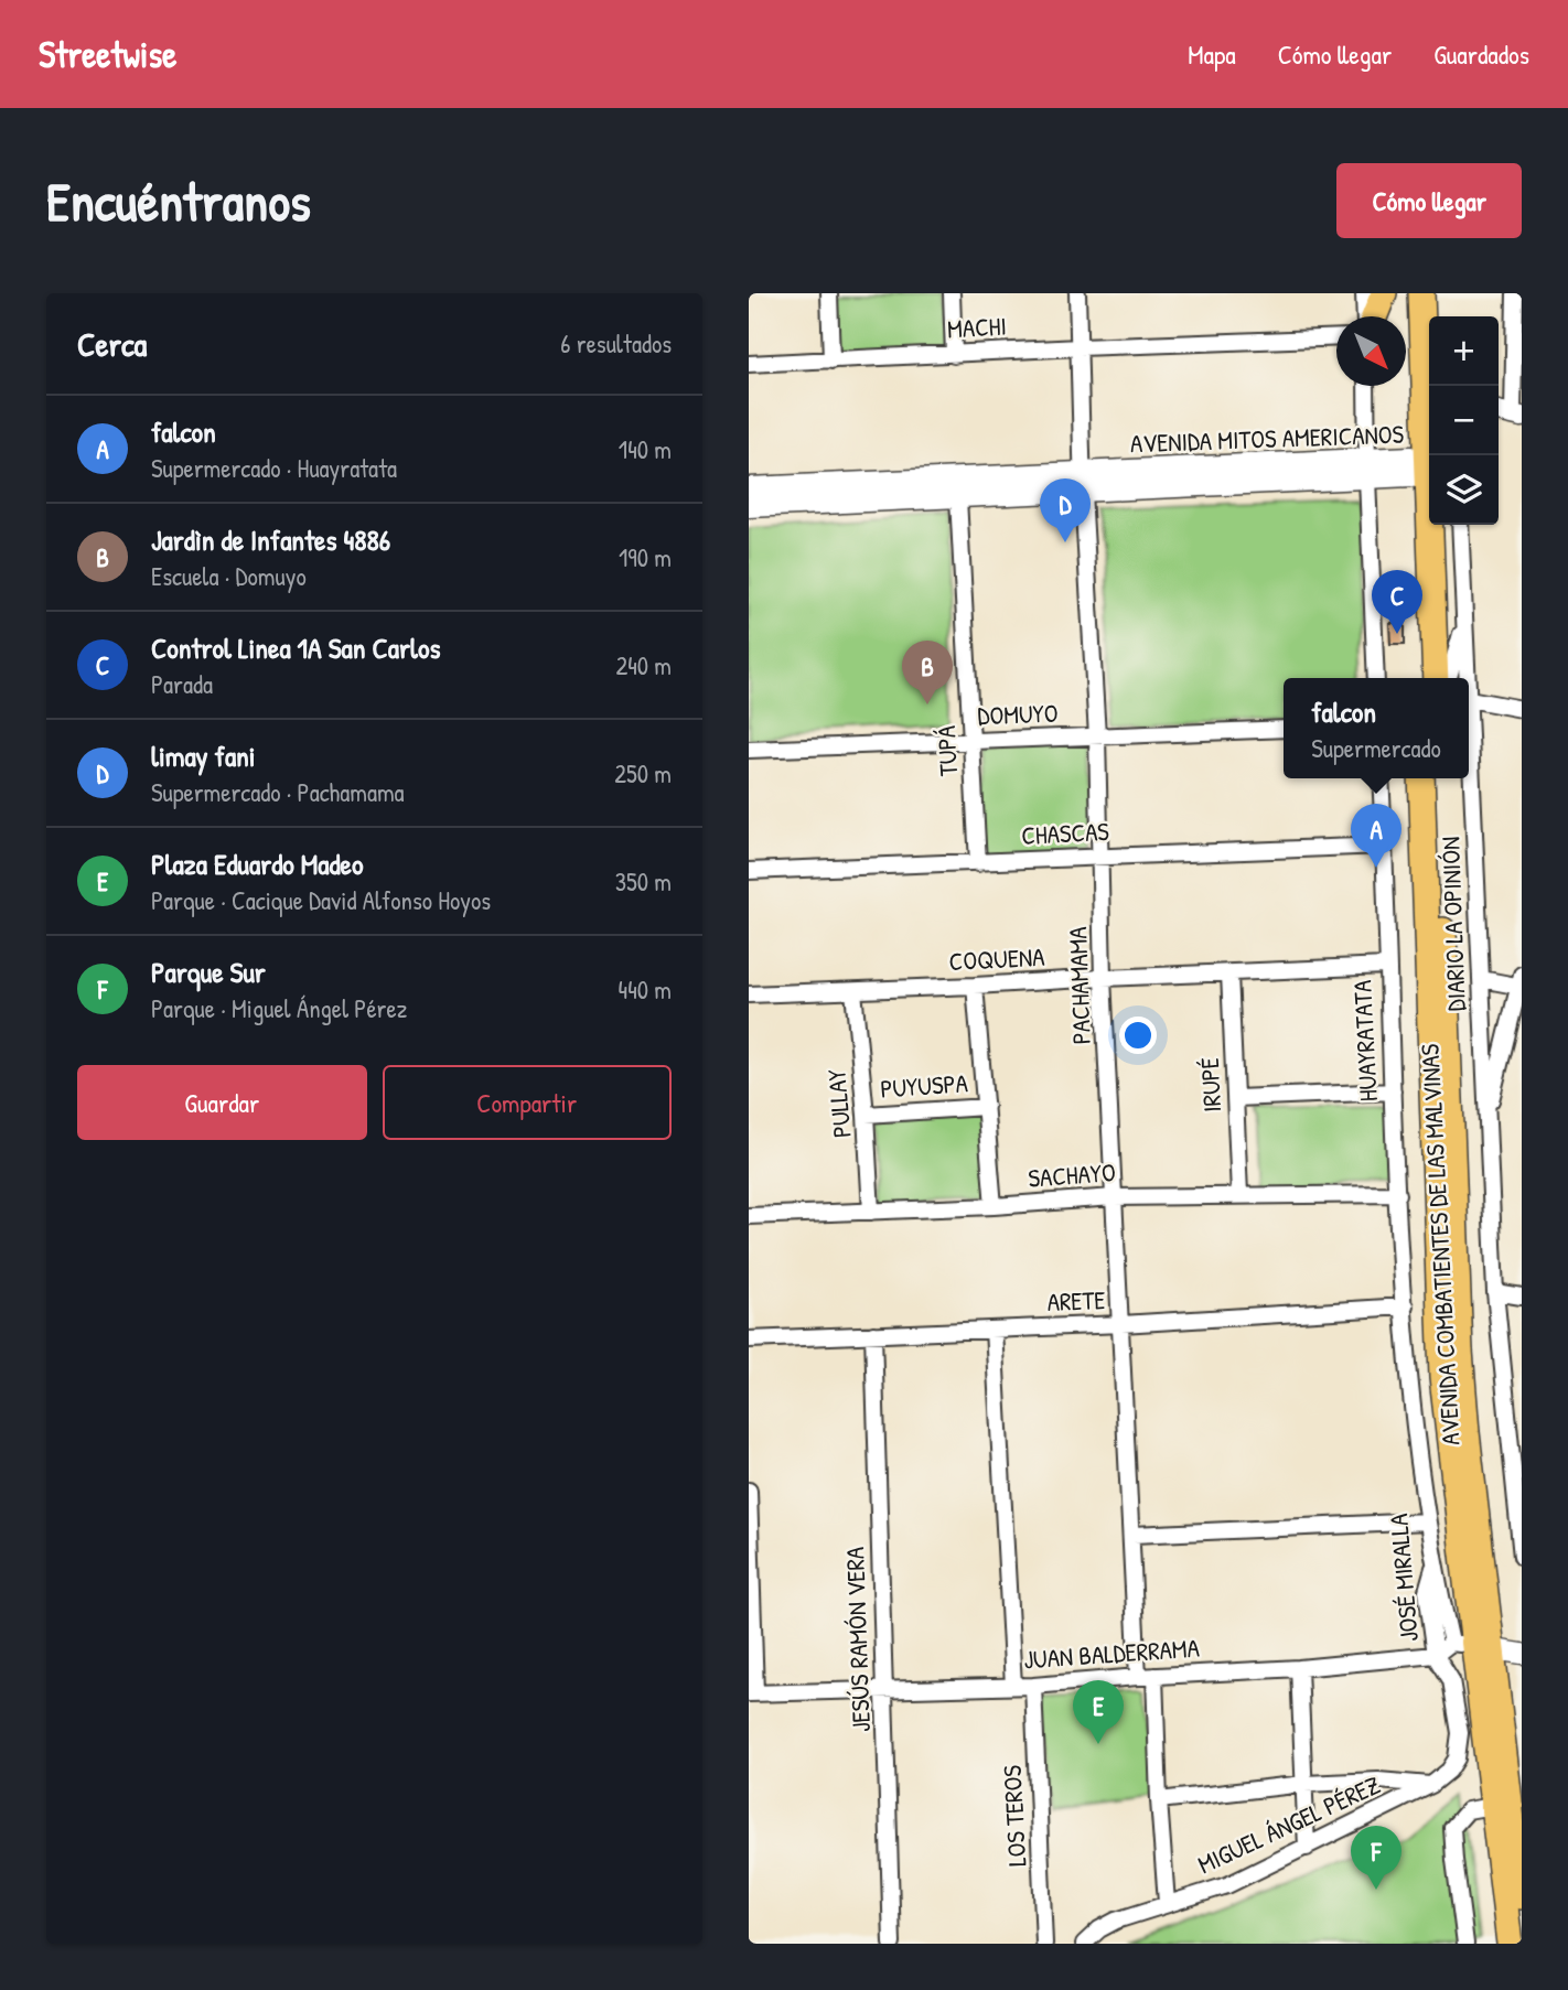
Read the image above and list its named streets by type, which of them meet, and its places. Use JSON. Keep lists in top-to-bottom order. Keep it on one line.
{"streets":{"main road":["AVENIDA COMBATIENTES DE LAS MALVINAS"],"street":["MACHI","AVENIDA MITOS AMERICANOS","DOMUYO","TUPÁ","CHASCAS","DIARIO LA OPINIÓN","COQUENA","PACHAMAMA","HUAYRATATA","IRUPÉ","PUYUSPA","PULLAY","SACHAYO","ARETE","JOSÉ MIRALLA","JESÚS RAMÓN VERA","JUAN BALDERRAMA","LOS TEROS","MIGUEL ÁNGEL PÉREZ"]},"crossings":[["MACHI","PACHAMAMA"],["AVENIDA MITOS AMERICANOS","TUPÁ"],["AVENIDA MITOS AMERICANOS","PACHAMAMA"],["DOMUYO","TUPÁ"],["DOMUYO","PACHAMAMA"],["TUPÁ","CHASCAS"],["CHASCAS","PACHAMAMA"],["CHASCAS","HUAYRATATA"],["COQUENA","PACHAMAMA"],["COQUENA","HUAYRATATA"],["COQUENA","IRUPÉ"],["COQUENA","PULLAY"],["PACHAMAMA","SACHAYO"],["PACHAMAMA","ARETE"],["PACHAMAMA","JUAN BALDERRAMA"],["HUAYRATATA","SACHAYO"],["HUAYRATATA","ARETE"],["HUAYRATATA","JOSÉ MIRALLA"],["IRUPÉ","SACHAYO"],["PUYUSPA","PULLAY"],["PULLAY","SACHAYO"],["ARETE","JOSÉ MIRALLA"],["ARETE","JESÚS RAMÓN VERA"],["JOSÉ MIRALLA","JUAN BALDERRAMA"],["JOSÉ MIRALLA","MIGUEL ÁNGEL PÉREZ"],["JESÚS RAMÓN VERA","JUAN BALDERRAMA"],["JUAN BALDERRAMA","LOS TEROS"]],"north":"bottom right","page":{"header":"Streetwise","nav":["Mapa","Cómo llegar","Guardados"],"buttons":["Cómo llegar",["Guardar","Compartir"]],"title":"Encuéntranos","heading":["Cerca","6 resultados"],"map_buttons":["+","−"],"list":[{"mark":"A","name":"falcon","note":"Supermercado · Huayratata","value":"140 m"},{"mark":"B","name":"Jardìn de Infantes 4886","note":"Escuela · Domuyo","value":"190 m"},{"mark":"C","name":"Control Linea 1A San Carlos","note":"Parada","value":"240 m"},{"mark":"D","name":"limay fani","note":"Supermercado · Pachamama","value":"250 m"},{"mark":"E","name":"Plaza Eduardo Madeo","note":"Parque · Cacique David Alfonso Hoyos","value":"350 m"},{"mark":"F","name":"Parque Sur","note":"Parque · Miguel Ángel Pérez","value":"440 m"}],"pins":["D","C","B","A","E","F"],"popup":["falcon","Supermercado"]}}
